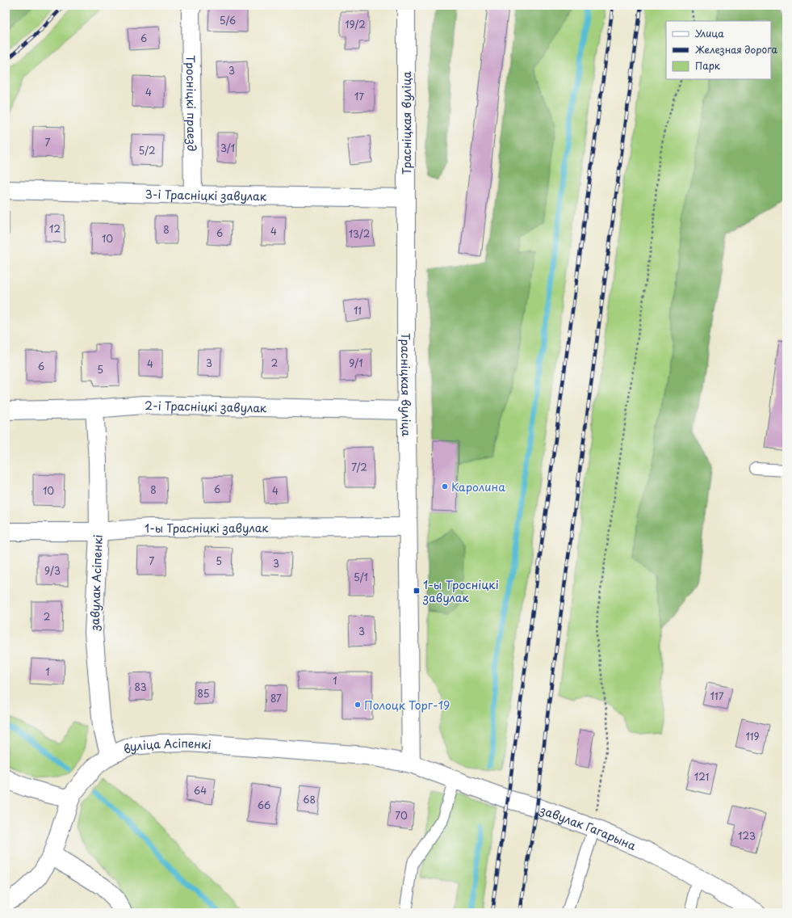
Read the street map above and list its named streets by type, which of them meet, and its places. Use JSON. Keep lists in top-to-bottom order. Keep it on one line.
{"streets":{"street":["Тросніцкі праезд","Трасніцкая вуліца","3-і Трасніцкі завулак","2-і Трасніцкі завулак","1-ы Трасніцкі завулак","завулак Асіпенкі","вуліца Асіпенкі","завулак Гагарына"]},"crossings":[["Тросніцкі праезд","3-і Трасніцкі завулак"],["Трасніцкая вуліца","3-і Трасніцкі завулак"],["Трасніцкая вуліца","2-і Трасніцкі завулак"],["Трасніцкая вуліца","1-ы Трасніцкі завулак"],["Трасніцкая вуліца","вуліца Асіпенкі"],["Трасніцкая вуліца","завулак Гагарына"],["2-і Трасніцкі завулак","завулак Асіпенкі"],["1-ы Трасніцкі завулак","завулак Асіпенкі"],["завулак Асіпенкі","вуліца Асіпенкі"],["вуліца Асіпенкі","завулак Гагарына"]],"places":{"other":["Каролина","Полоцк Торг-19"],"transit":["1-ы Тросніцкі завулак"]},"house_numbers":["5/6","19/2","6","3","4","17","7","3/1","5/2","12","8","4","6","13/2","10","11","3","2","9/1","4","6","5","7/2","6","8","10","4","7","5","3","9/3","5/1","2","3","1","1","83","85","117","87","119","121","64","68","66","70","123"],"legend":["Улица","Железная дорога","Парк"]}
